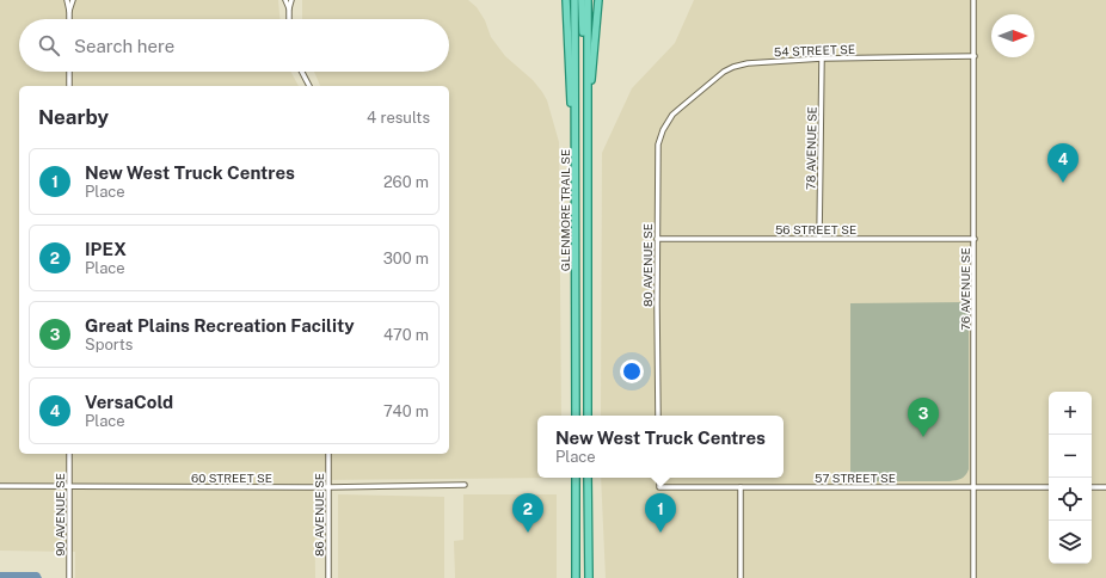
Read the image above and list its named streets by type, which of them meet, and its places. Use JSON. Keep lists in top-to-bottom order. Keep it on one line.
{"streets":{"main road":["GLENMORE TRAIL SE"],"street":["54 STREET SE","78 AVENUE SE","56 STREET SE","80 AVENUE SE","76 AVENUE SE","60 STREET SE","57 STREET SE","90 AVENUE SE","86 AVENUE SE"]},"crossings":[["54 STREET SE","78 AVENUE SE"],["54 STREET SE","80 AVENUE SE"],["54 STREET SE","76 AVENUE SE"],["78 AVENUE SE","56 STREET SE"],["56 STREET SE","80 AVENUE SE"],["56 STREET SE","76 AVENUE SE"],["76 AVENUE SE","57 STREET SE"],["60 STREET SE","90 AVENUE SE"],["60 STREET SE","86 AVENUE SE"]],"north":"right","page":{"search":"Search here","heading":["Nearby","4 results"],"pins":["4","3","1","2"],"list":[{"mark":"1","name":"New West Truck Centres","note":"Place","value":"260 m"},{"mark":"2","name":"IPEX","note":"Place","value":"300 m"},{"mark":"3","name":"Great Plains Recreation Facility","note":"Sports","value":"470 m"},{"mark":"4","name":"VersaCold","note":"Place","value":"740 m"}],"map_buttons":["+","−"],"popup":["New West Truck Centres","Place"]}}
